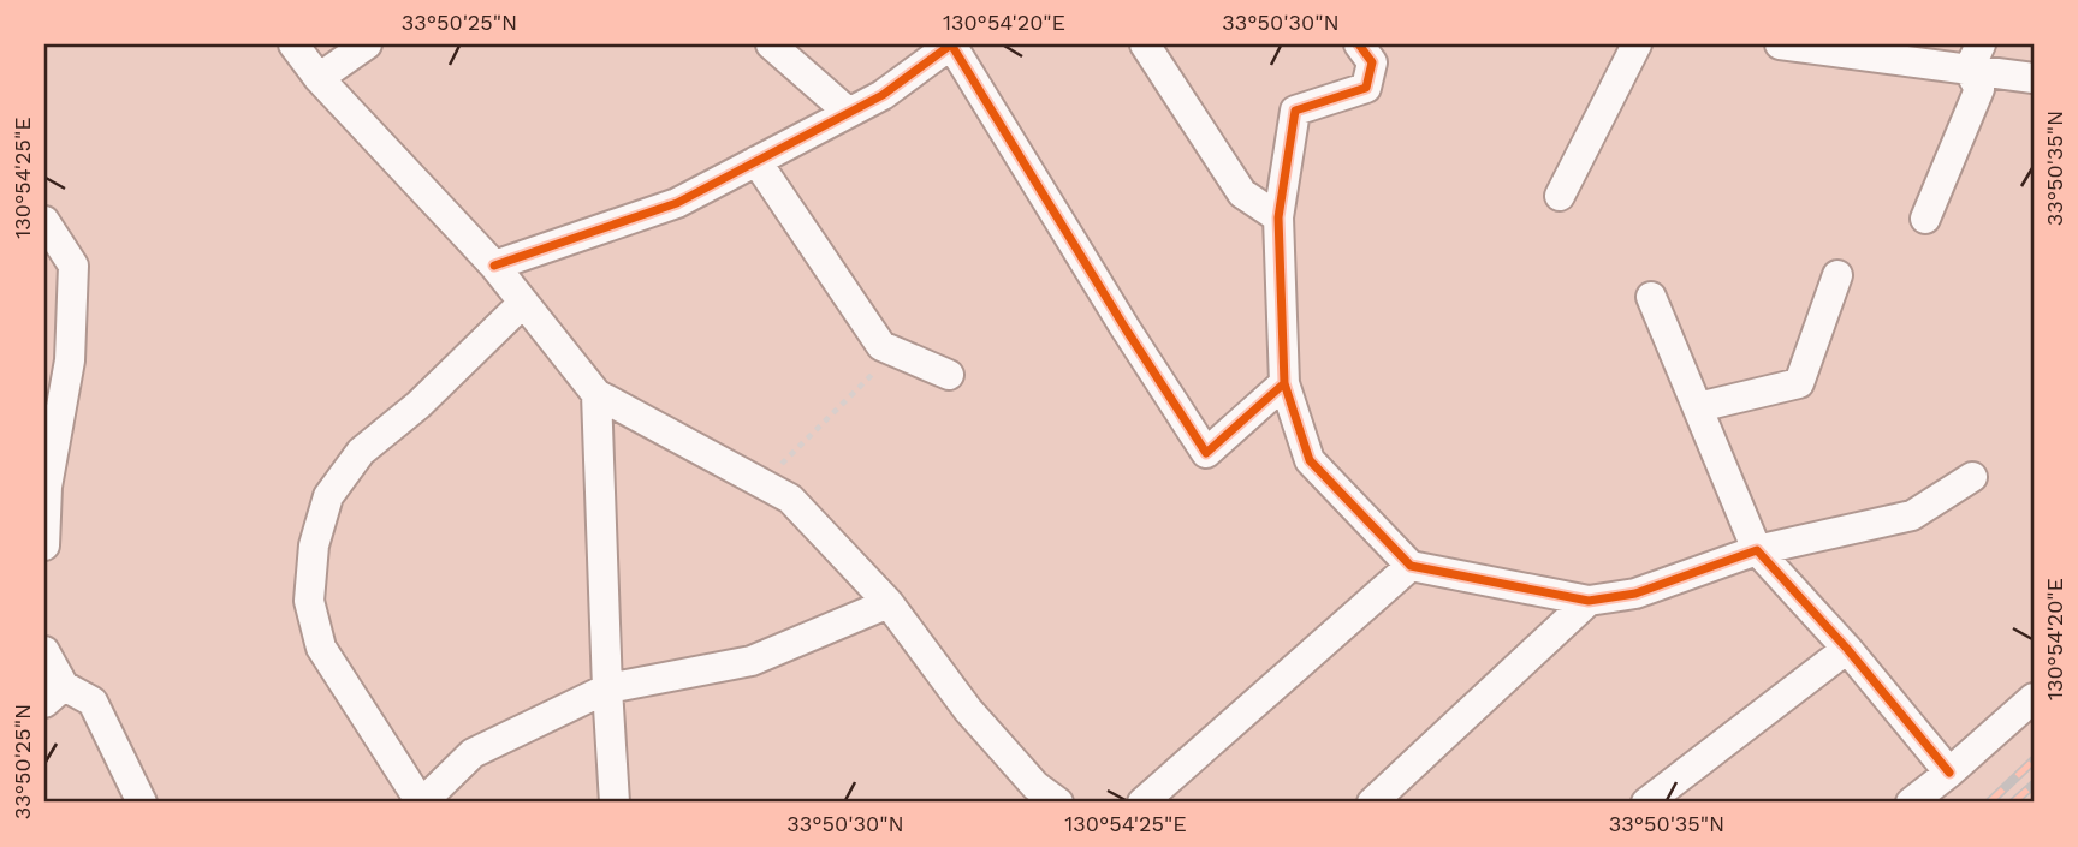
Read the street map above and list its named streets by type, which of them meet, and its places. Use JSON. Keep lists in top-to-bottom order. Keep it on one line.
{"coordinates":["33°50'25\"N","130°54'20\"E","33°50'30\"N","33°50'35\"N","130°54'25\"E"]}
